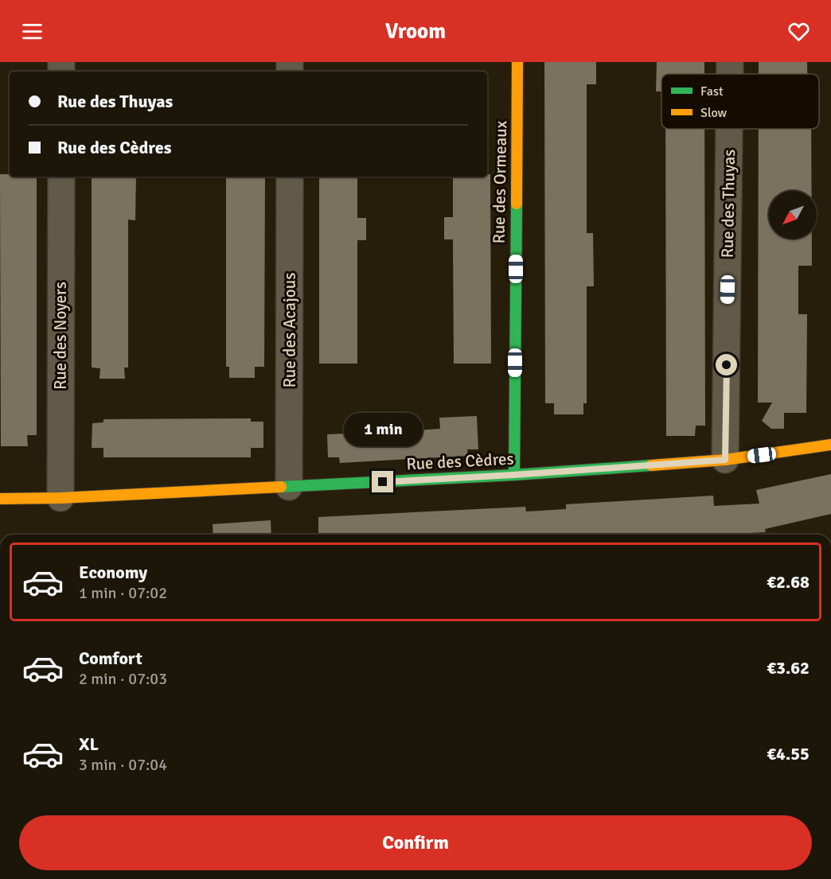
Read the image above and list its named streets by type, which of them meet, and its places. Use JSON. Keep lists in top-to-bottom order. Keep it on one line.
{"streets":{"street":["Rue des Ormeaux","Rue des Thuyas","Rue des Acajous","Rue des Noyers","Rue des Cèdres"]},"crossings":[["Rue des Ormeaux","Rue des Cèdres"],["Rue des Thuyas","Rue des Cèdres"],["Rue des Acajous","Rue des Cèdres"],["Rue des Noyers","Rue des Cèdres"]],"legend":["Fast","Slow"],"north":"bottom left","page":{"header":"Vroom","banner":["Rue des Thuyas","Rue des Cèdres"],"bubble":"1 min","list":[{"name":"Economy","note":"1 min · 07:02","value":"€2.68"},{"name":"Comfort","note":"2 min · 07:03","value":"€3.62"},{"name":"XL","note":"3 min · 07:04","value":"€4.55"}],"buttons":"Confirm"}}
